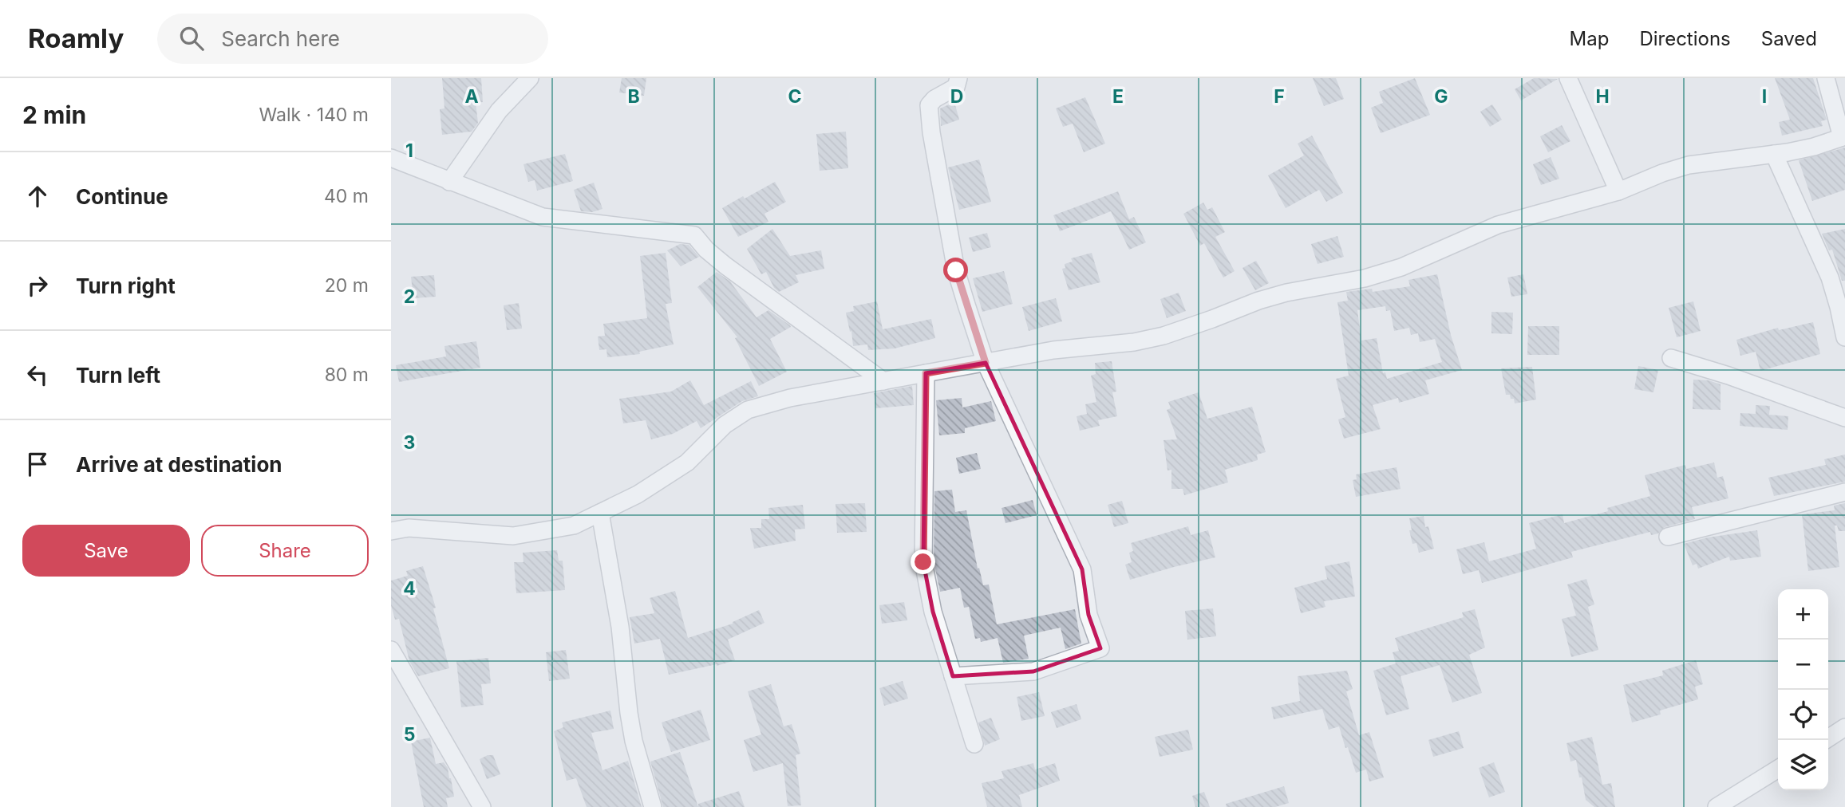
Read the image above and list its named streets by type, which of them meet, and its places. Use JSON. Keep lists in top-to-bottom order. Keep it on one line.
{"page":{"header":"Roamly","search":"Search here","nav":["Map","Directions","Saved"],"heading":["2 min","Walk · 140 m"],"list":[["Continue","40 m"],["Turn right","20 m"],["Turn left","80 m"],"Arrive at destination"],"buttons":["Save","Share"],"map_buttons":["+","−"]},"grid":{"columns":["A","B","C","D","E","F","G","H","I"],"rows":["1","2","3","4","5"]}}
